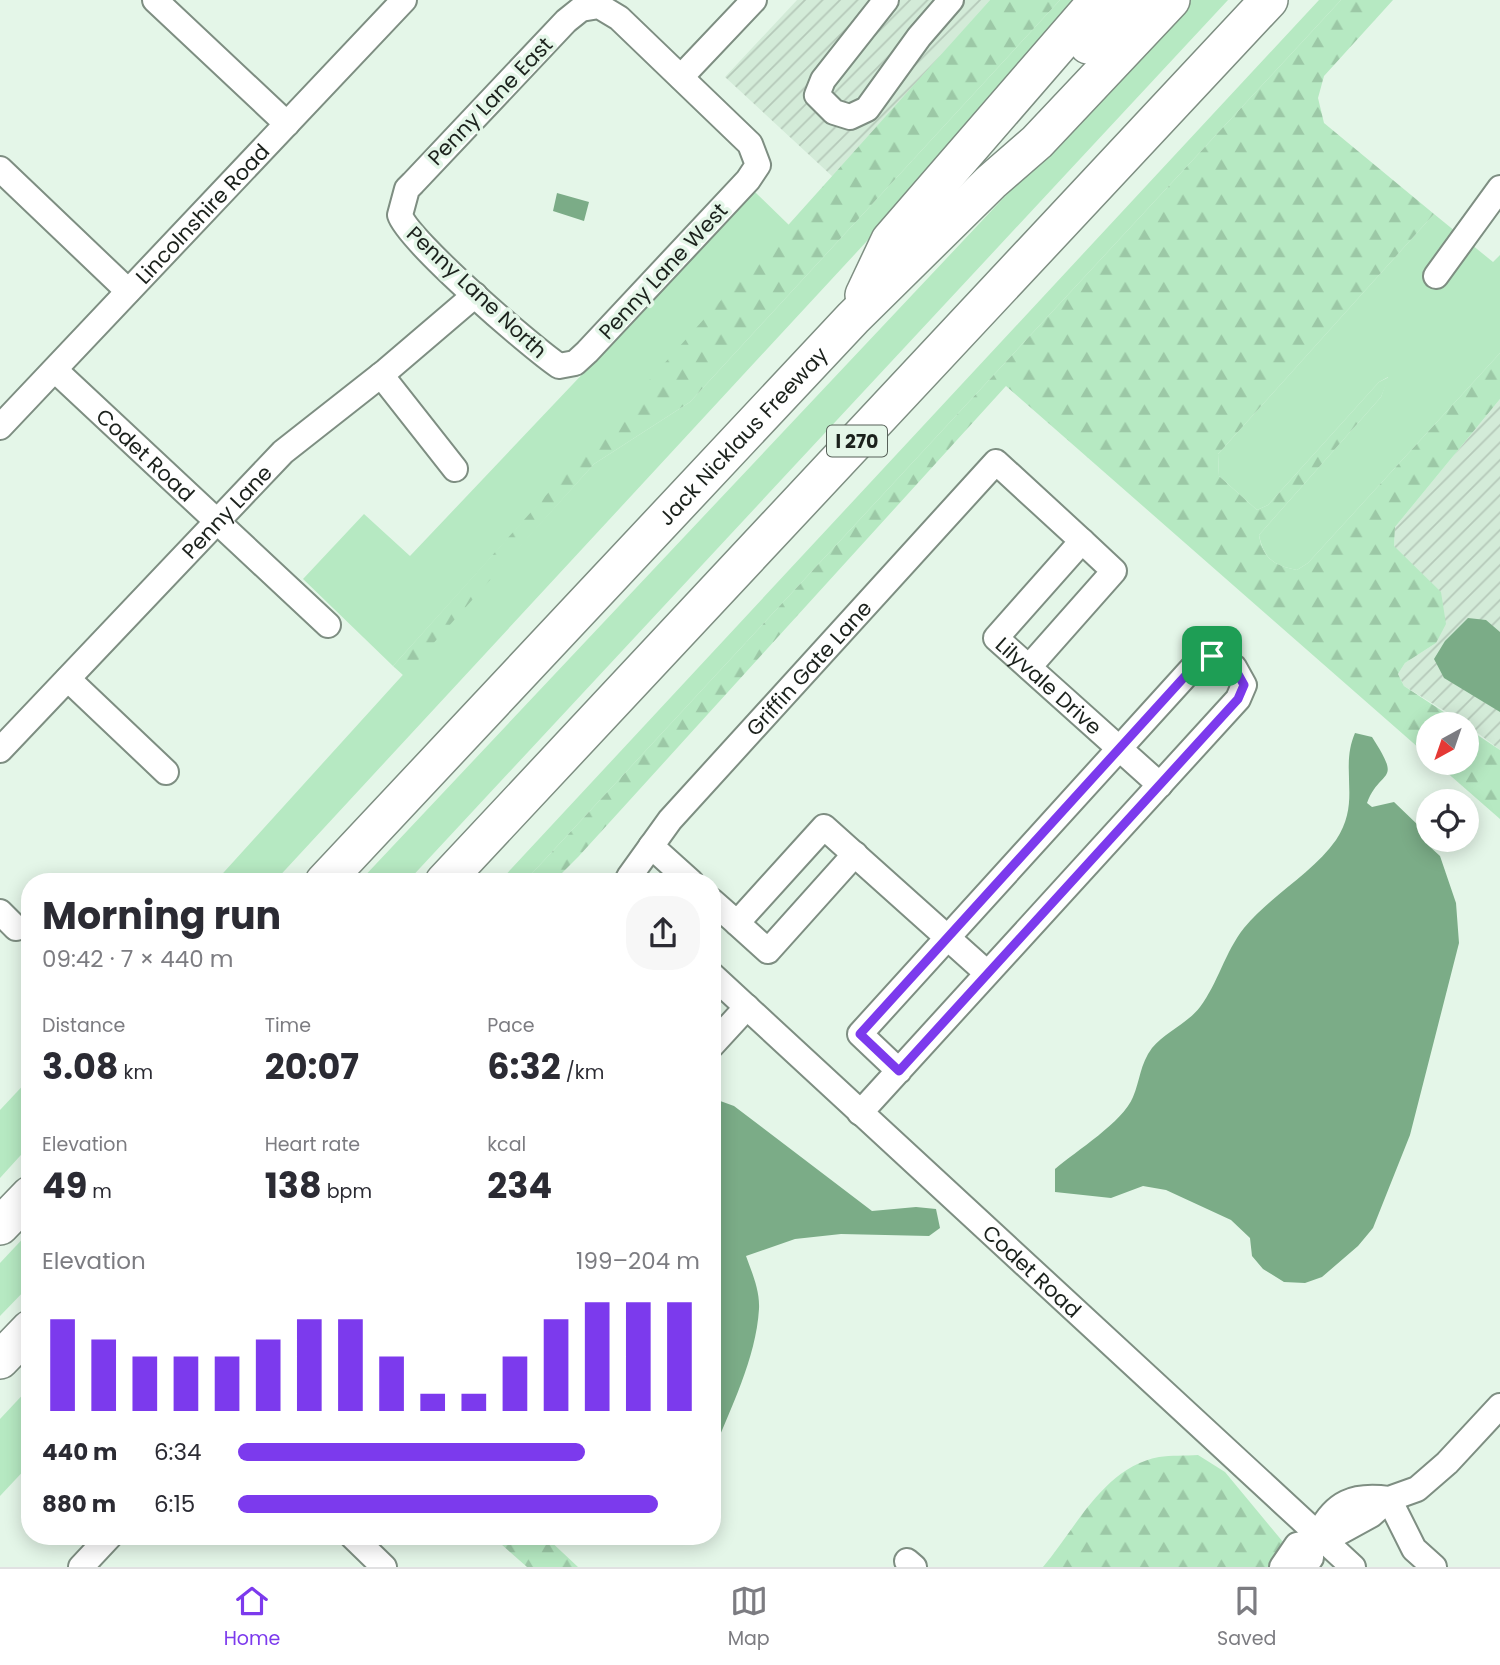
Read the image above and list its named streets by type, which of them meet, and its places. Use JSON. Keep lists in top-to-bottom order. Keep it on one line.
{"streets":{"highway":["Jack Nicklaus Freeway","I 270"],"street":["Penny Lane East","Lincolnshire Road","Penny Lane West","Penny Lane North","Codet Road","Penny Lane","Griffin Gate Lane","Lilyvale Drive"]},"crossings":[["Penny Lane East","Penny Lane West"],["Penny Lane East","Penny Lane North"],["Lincolnshire Road","Codet Road"],["Penny Lane West","Penny Lane North"],["Penny Lane North","Penny Lane"],["Codet Road","Penny Lane"],["Griffin Gate Lane","Lilyvale Drive"]],"north":"bottom left","page":{"heading":["Morning run","09:42 · 7 × 440 m"],"stats":[["Distance","3.08 km"],["Time","20:07"],["Pace","6:32 /km"],["Elevation","49 m"],["Heart rate","138 bpm"],["kcal","234"]],"chart":["Elevation","199–204 m"],"list":[{"name":"440 m","note":"6:34"},{"name":"880 m","note":"6:15"}],"tabs":["Home","Map","Saved"]}}
